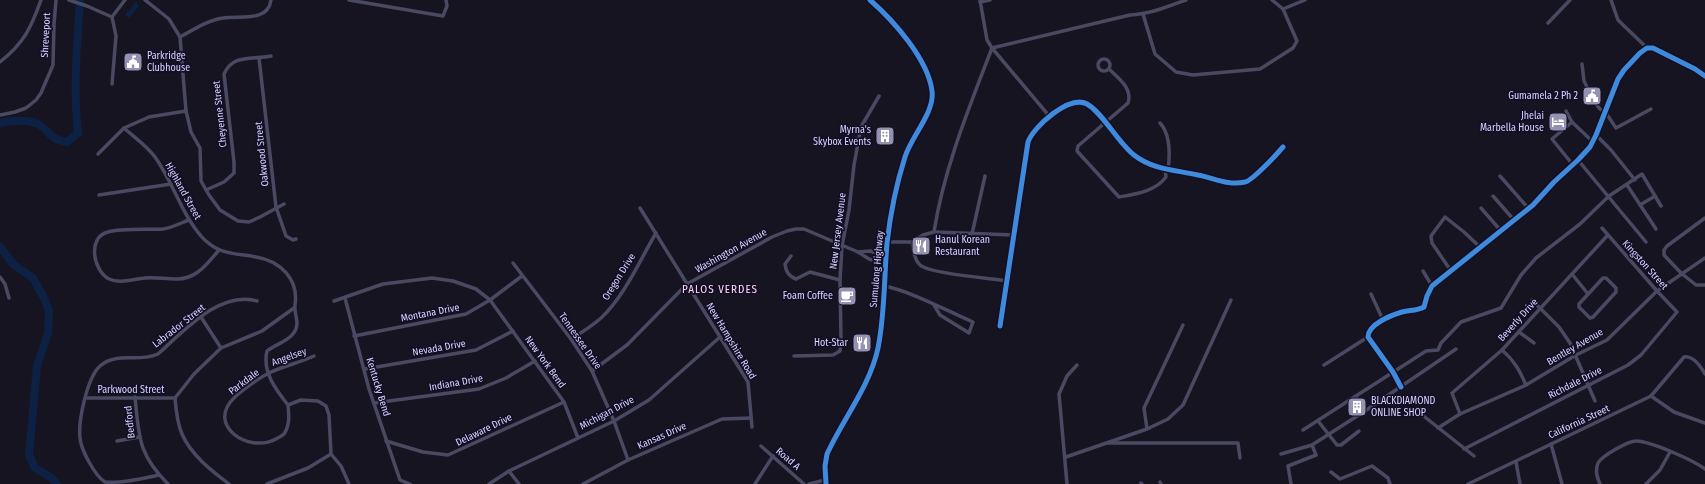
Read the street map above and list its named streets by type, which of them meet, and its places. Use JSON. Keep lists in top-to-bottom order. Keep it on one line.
{"streets":{"main road":["Sumulong Highway"],"street":["Shreveport","Cheyenne Street","Oakwood Street","Highland Street","New Jersey Avenue","Washington Avenue","Kingston Street","Oregon Drive","Montana Drive","Beverly Drive","Labrador Street","Tennessee Drive","New Hampshire Road","Bentley Avenue","Nevada Drive","Angelsey","New York Bend","Parkdale","Indiana Drive","Richdale Drive","Kentucky Bend","Parkwood Street","Michigan Drive","Bedford","California Street","Delaware Drive","Kansas Drive","Road A"]},"crossings":[["Cheyenne Street","Oakwood Street"],["Highland Street","Angelsey"],["Highland Street","Parkdale"],["New Jersey Avenue","Washington Avenue"],["Washington Avenue","Sumulong Highway"],["Washington Avenue","Tennessee Drive"],["Washington Avenue","New Hampshire Road"],["Kingston Street","Beverly Drive"],["Kingston Street","Bentley Avenue"],["Kingston Street","Richdale Drive"],["Oregon Drive","Tennessee Drive"],["Oregon Drive","New Hampshire Road"],["Montana Drive","Tennessee Drive"],["Montana Drive","New York Bend"],["Montana Drive","Kentucky Bend"],["Beverly Drive","Bentley Avenue"],["Labrador Street","Parkwood Street"],["Labrador Street","Bedford"],["Tennessee Drive","Michigan Drive"],["Tennessee Drive","Kansas Drive"],["New Hampshire Road","Michigan Drive"],["New Hampshire Road","Kansas Drive"],["Nevada Drive","New York Bend"],["Nevada Drive","Kentucky Bend"],["Angelsey","Parkdale"],["New York Bend","Indiana Drive"],["New York Bend","Michigan Drive"],["New York Bend","Delaware Drive"],["Indiana Drive","Kentucky Bend"],["Kentucky Bend","Delaware Drive"],["Parkwood Street","Bedford"]],"districts":["PALOS VERDES"],"places":{"public building":["Parkridge Clubhouse","Gumamela 2 Ph 2"],"hotel":["Jhelai Marbella House"],"building":["Myrna's Skybox Events","BLACKDIAMOND ONLINE SHOP"],"restaurant":["Hanul Korean Restaurant","Hot-Star"],"cafe":["Foam Coffee"]}}
